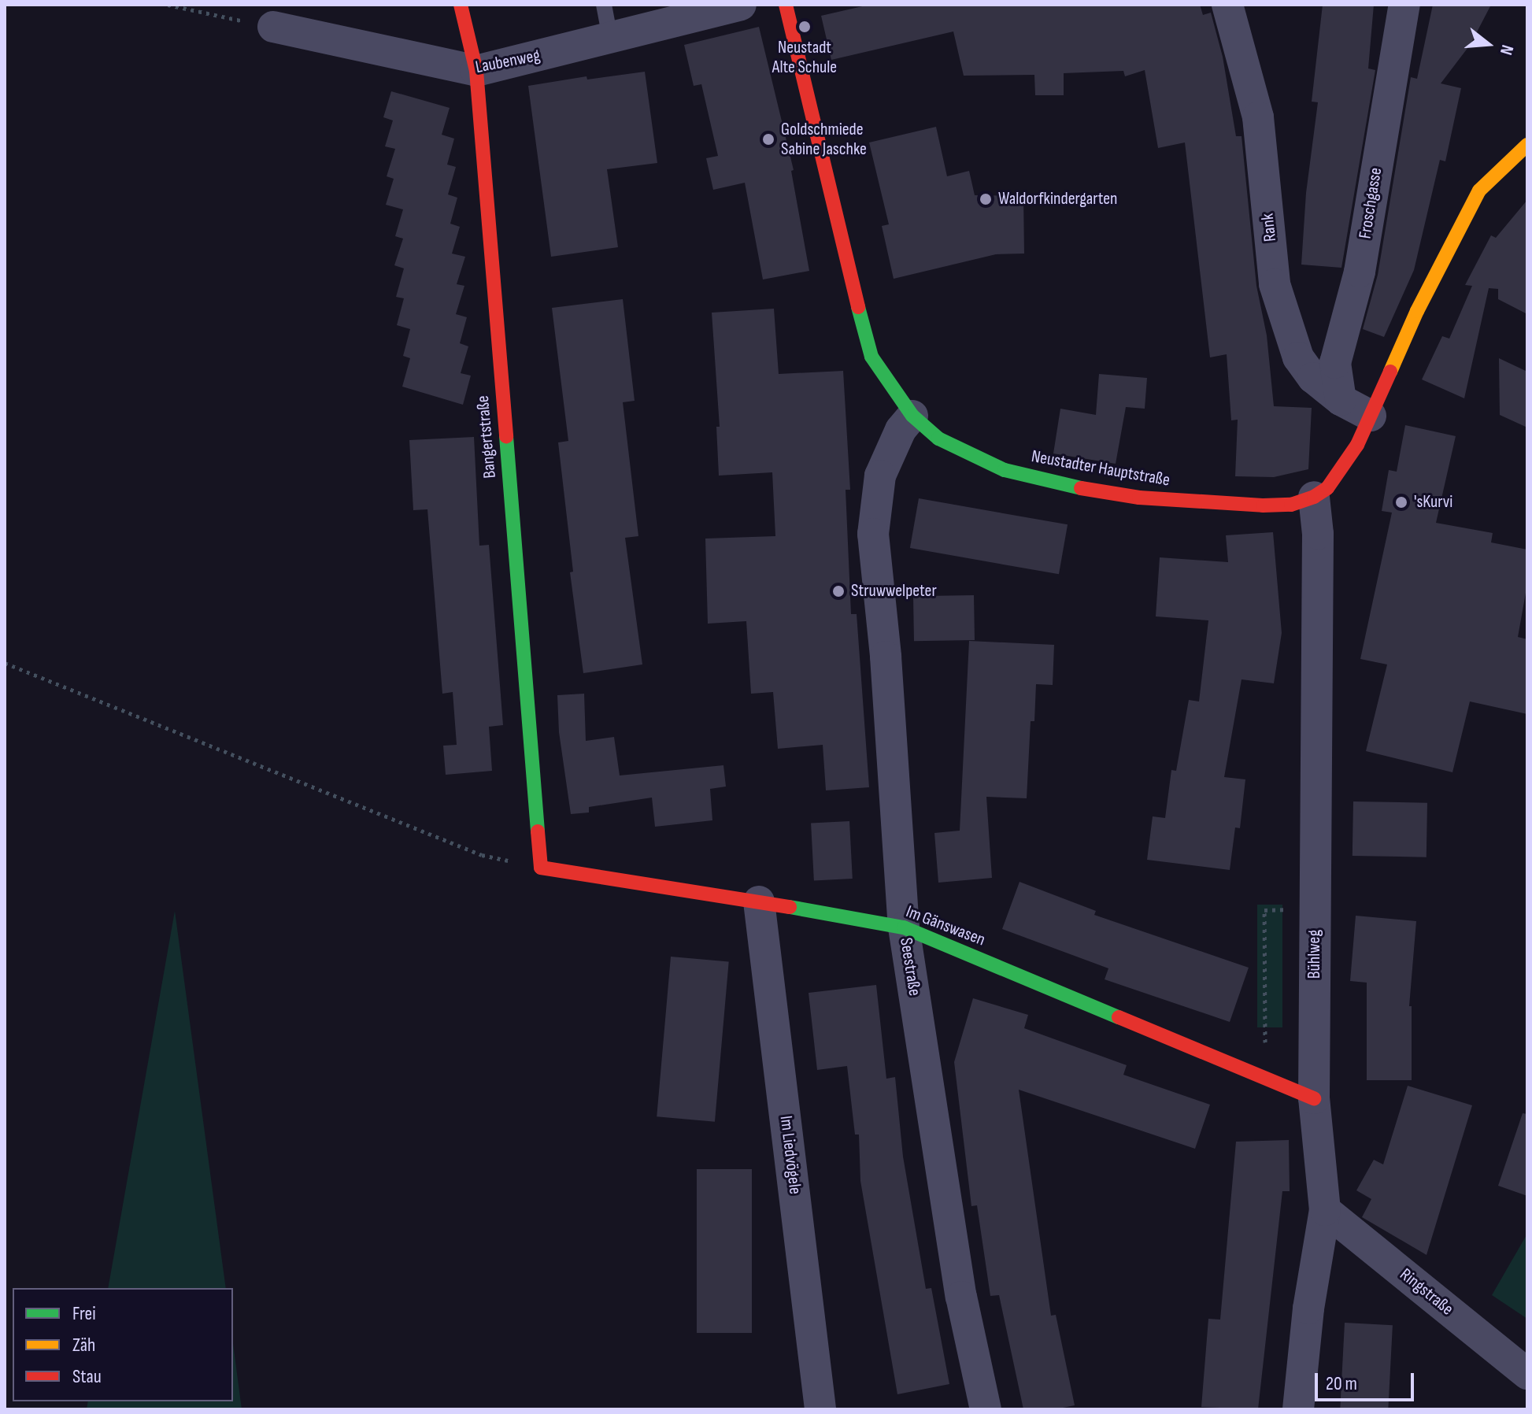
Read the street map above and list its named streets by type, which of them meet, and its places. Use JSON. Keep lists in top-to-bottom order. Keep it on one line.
{"streets":{"street":["Laubenweg","Froschgasse","Rank","Bangertstraße","Neustadter Hauptstraße","Im Gänswasen","Bühlweg","Seestraße","Im Liedvögele","Ringstraße"]},"crossings":[["Laubenweg","Bangertstraße"],["Froschgasse","Rank"],["Rank","Neustadter Hauptstraße"],["Bangertstraße","Im Gänswasen"],["Neustadter Hauptstraße","Bühlweg"],["Neustadter Hauptstraße","Seestraße"],["Im Gänswasen","Bühlweg"],["Im Gänswasen","Seestraße"],["Im Gänswasen","Im Liedvögele"],["Bühlweg","Ringstraße"]],"places":["Neustadt Alte Schule","Goldschmiede Sabine Jaschke","Waldorfkindergarten","'sKurvi","Struwwelpeter"],"legend":["Frei","Zäh","Stau"],"scale_bar":"20 m","north":"right"}
